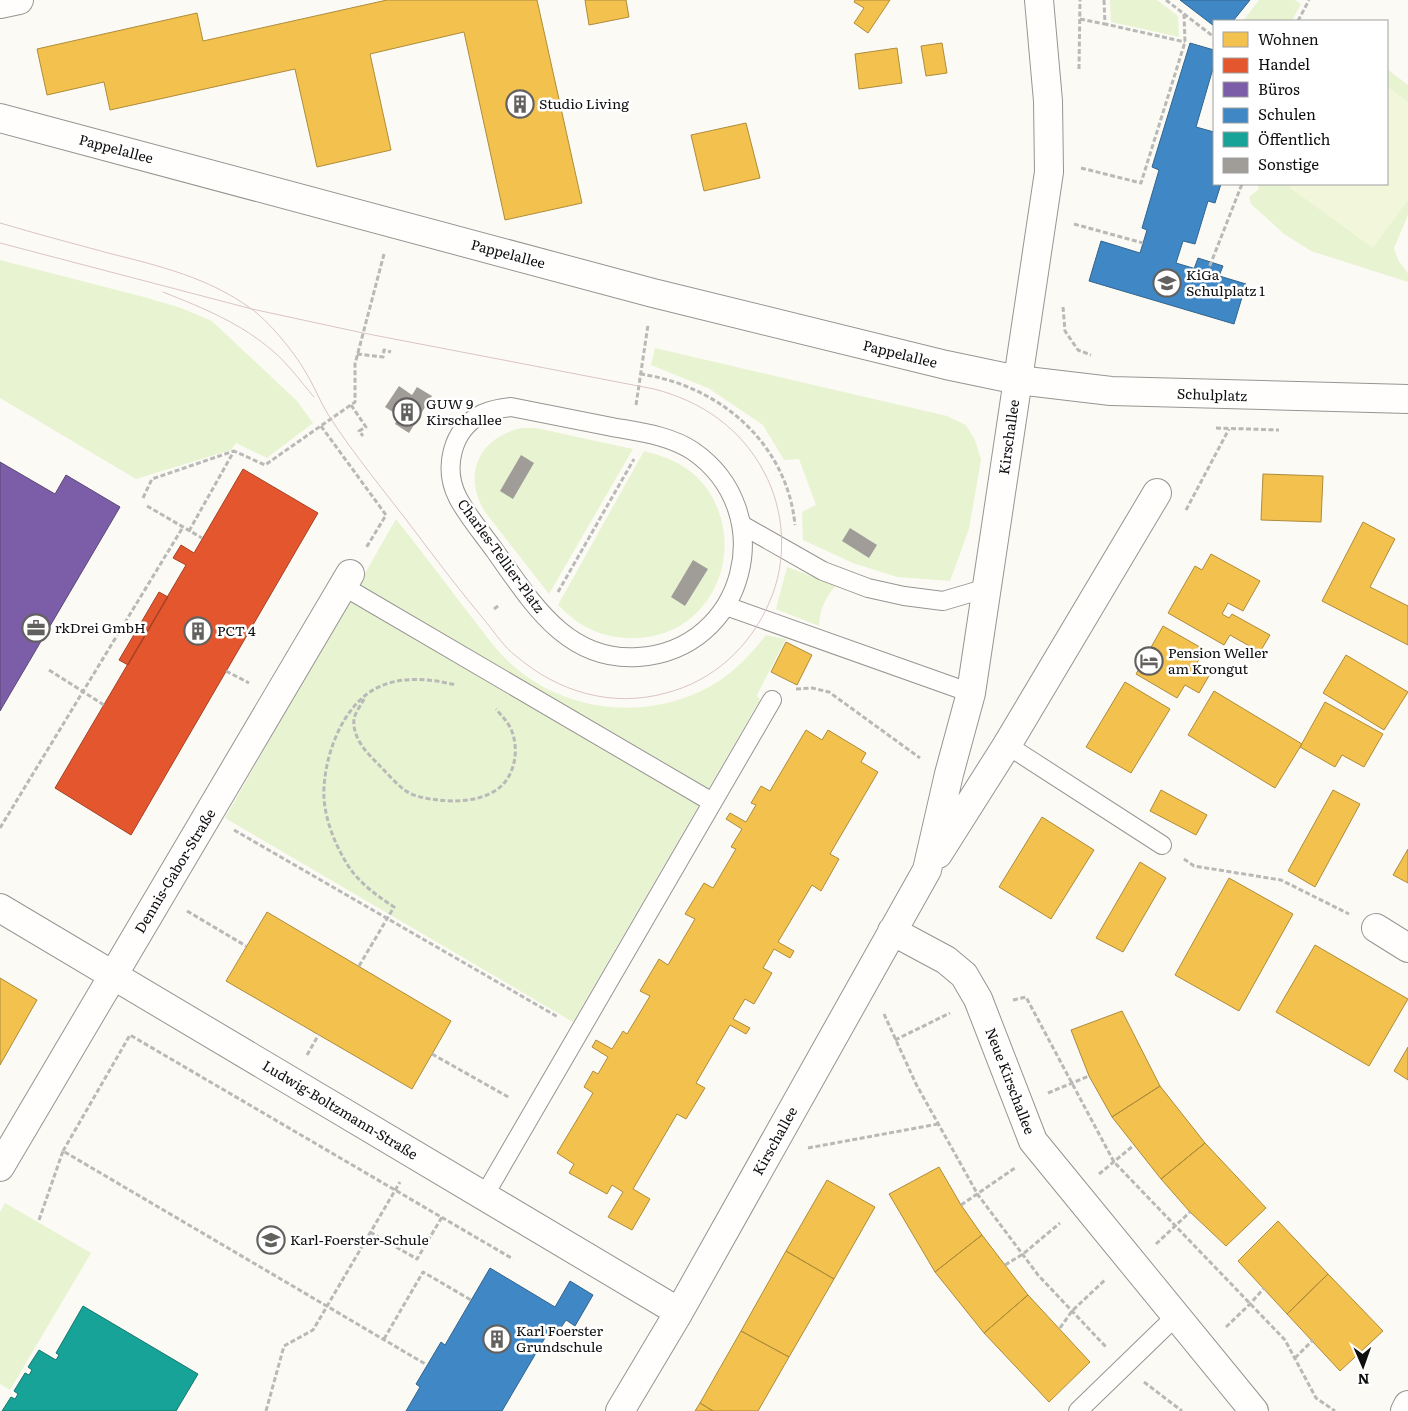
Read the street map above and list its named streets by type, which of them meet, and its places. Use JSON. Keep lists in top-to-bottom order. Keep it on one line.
{"streets":{"street":["Pappelallee","Schulplatz","Kirschallee","Dennis-Gabor-Straße","Neue Kirschallee","Ludwig-Boltzmann-Straße"],"lane":["Charles-Tellier-Platz"]},"crossings":[["Pappelallee","Schulplatz"],["Pappelallee","Kirschallee"],["Schulplatz","Kirschallee"],["Kirschallee","Neue Kirschallee"],["Kirschallee","Ludwig-Boltzmann-Straße"],["Dennis-Gabor-Straße","Ludwig-Boltzmann-Straße"]],"places":{"building":["Studio Living","GUW 9 Kirschallee","PCT 4","Karl Foerster Grundschule"],"school or university":["KiGa Schulplatz 1","Karl-Foerster-Schule"],"office":["rkDrei GmbH"],"hotel":["Pension Weller am Krongut"]},"legend":["Wohnen","Handel","Büros","Schulen","Öffentlich","Sonstige"],"north":"bottom"}
